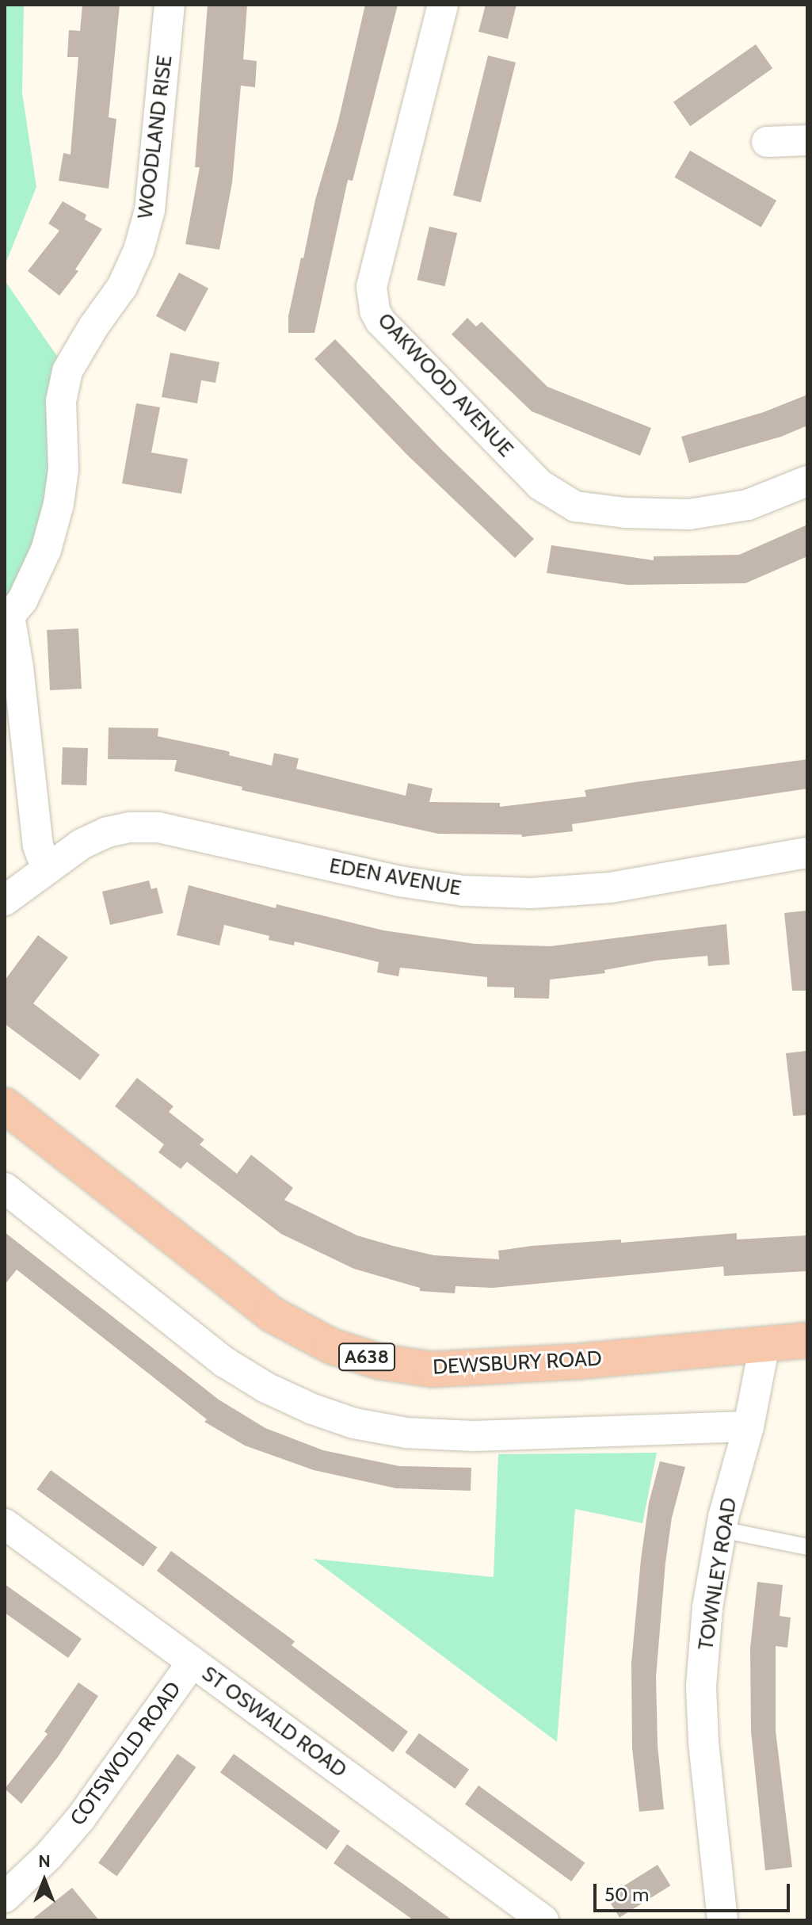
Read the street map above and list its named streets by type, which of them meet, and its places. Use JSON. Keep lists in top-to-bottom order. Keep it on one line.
{"streets":{"highway":["A638","DEWSBURY ROAD"],"street":["WOODLAND RISE","OAKWOOD AVENUE","EDEN AVENUE","TOWNLEY ROAD","ST OSWALD ROAD","COTSWOLD ROAD"]},"crossings":[["DEWSBURY ROAD","TOWNLEY ROAD"],["ST OSWALD ROAD","COTSWOLD ROAD"]],"scale_bar":"50 m","north":"top"}
